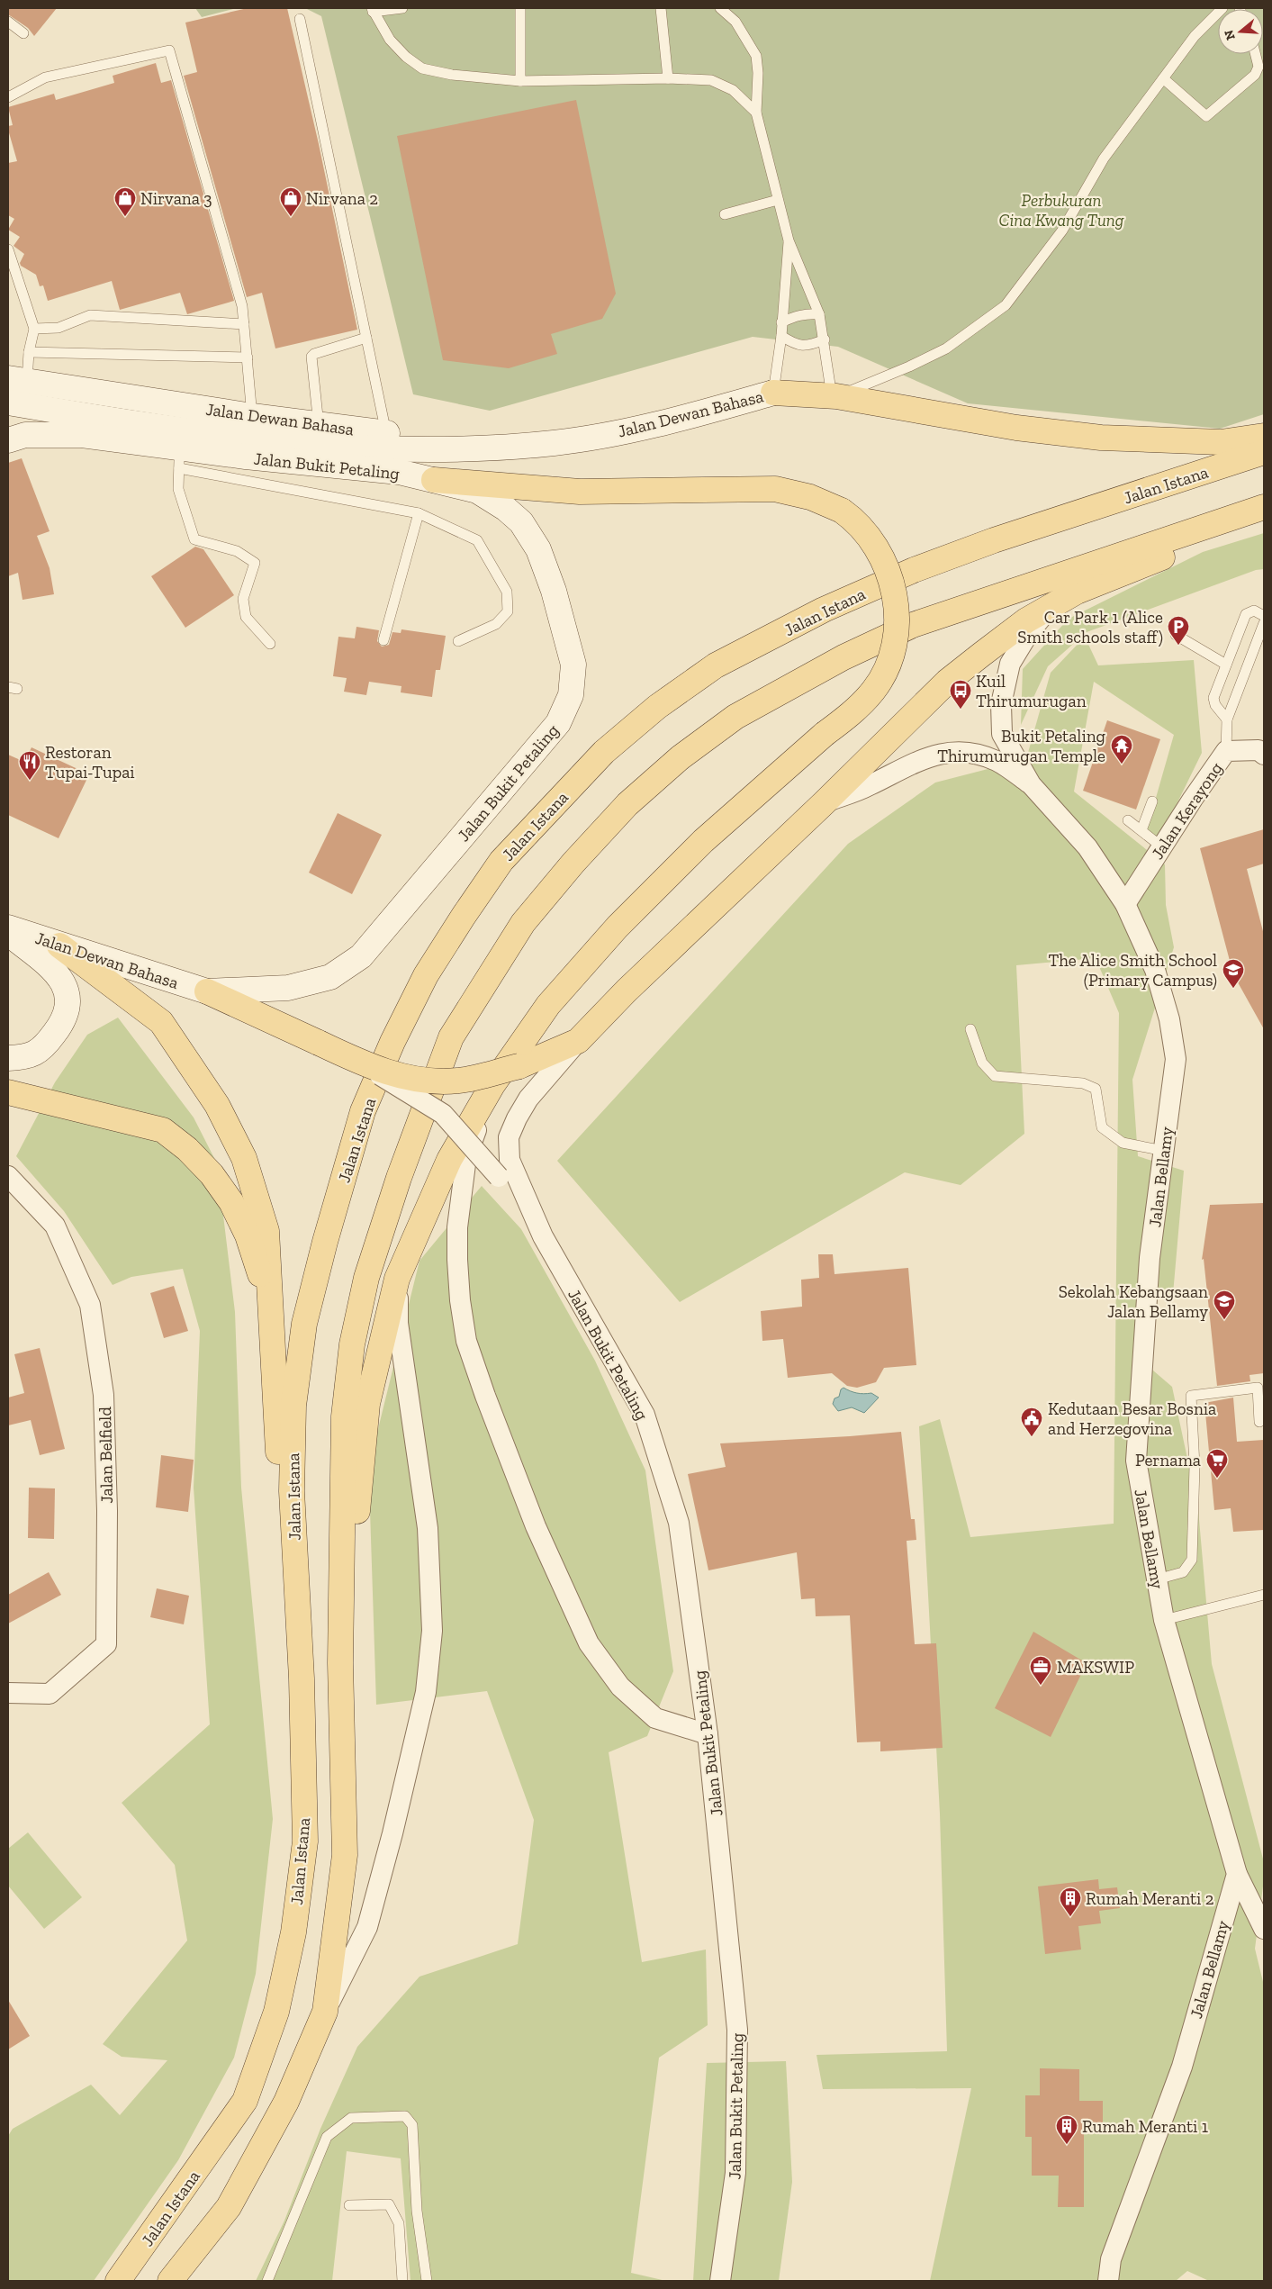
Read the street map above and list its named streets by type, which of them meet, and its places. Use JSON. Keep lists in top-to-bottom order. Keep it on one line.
{"streets":{"main road":["Jalan Dewan Bahasa","Jalan Bukit Petaling","Jalan Istana"],"street":["Jalan Kerayong","Jalan Bellamy","Jalan Belfield"]},"crossings":[["Jalan Dewan Bahasa","Jalan Bukit Petaling"],["Jalan Kerayong","Jalan Bellamy"]],"parks":["Perbukuran Cina Kwang Tung"],"places":{"shop":["Nirvana 3","Nirvana 2"],"parking":["Car Park 1 (Alice Smith schools staff)"],"bus stop":["Kuil Thirumurugan"],"temple":["Bukit Petaling Thirumurugan Temple"],"restaurant":["Restoran Tupai-Tupai"],"school or university":["The Alice Smith School (Primary Campus)","Sekolah Kebangsaan Jalan Bellamy"],"public building":["Kedutaan Besar Bosnia and Herzegovina"],"supermarket":["Pernama"],"office":["MAKSWIP"],"building":["Rumah Meranti 2","Rumah Meranti 1"]},"north":"left"}
